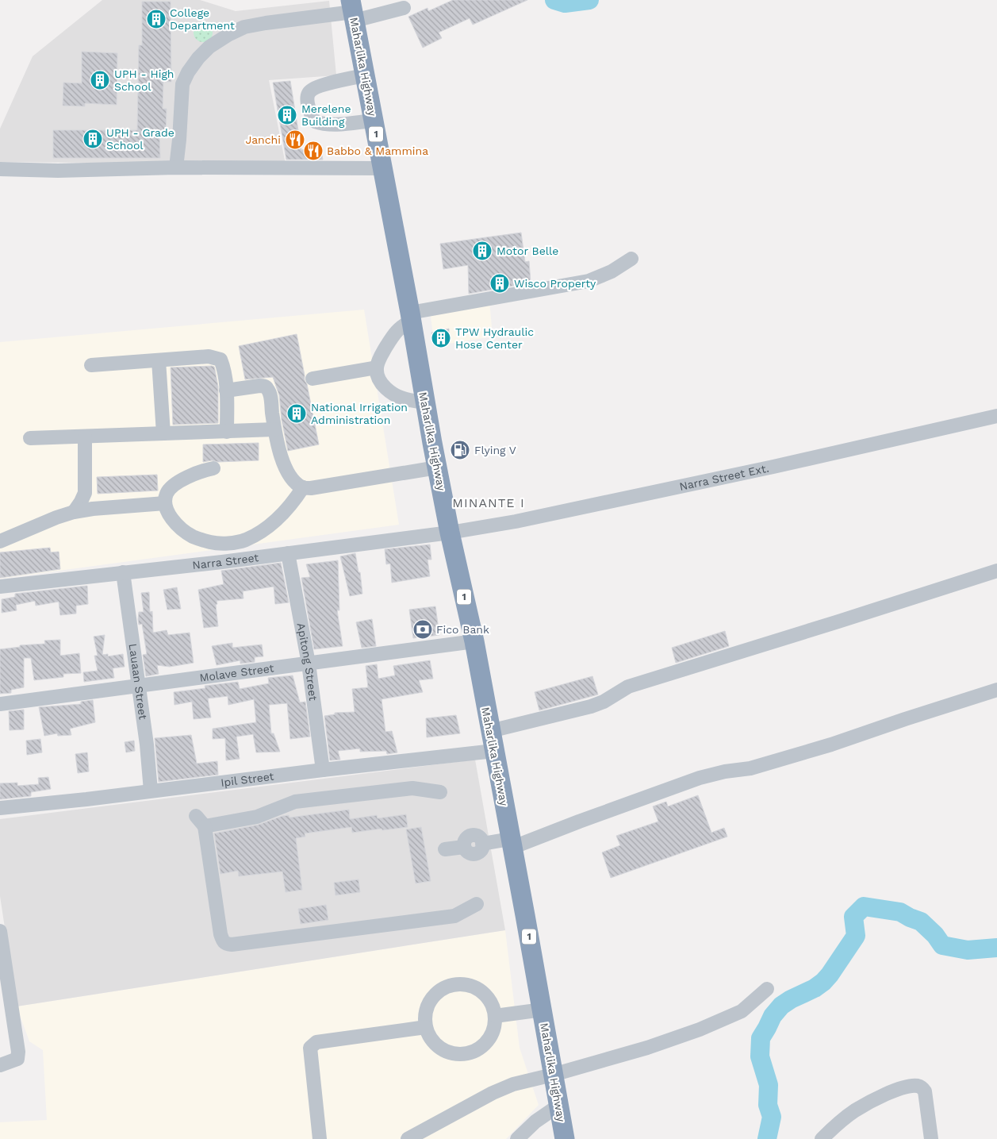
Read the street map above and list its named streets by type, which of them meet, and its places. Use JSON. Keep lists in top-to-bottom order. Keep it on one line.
{"streets":{"highway":["Maharlika Highway","1"],"street":["Narra Street Ext.","Narra Street","Apitong Street","Molave Street","Lauaan Street","Ipil Street"]},"crossings":[["Maharlika Highway","Narra Street Ext."],["Maharlika Highway","Narra Street"],["Maharlika Highway","Molave Street"],["Maharlika Highway","Ipil Street"],["Narra Street Ext.","Narra Street"],["Narra Street","Apitong Street"],["Narra Street","Lauaan Street"],["Apitong Street","Molave Street"],["Apitong Street","Ipil Street"],["Molave Street","Lauaan Street"],["Lauaan Street","Ipil Street"]],"districts":["MINANTE I"],"places":{"building":["College Department","UPH - High School","Merelene Building","UPH - Grade School","Motor Belle","Wisco Property","TPW Hydraulic Hose Center","National Irrigation Administration"],"restaurant":["Janchi","Babbo & Mammina"],"fuel station":["Flying V"],"bank":["Fico Bank"]}}
